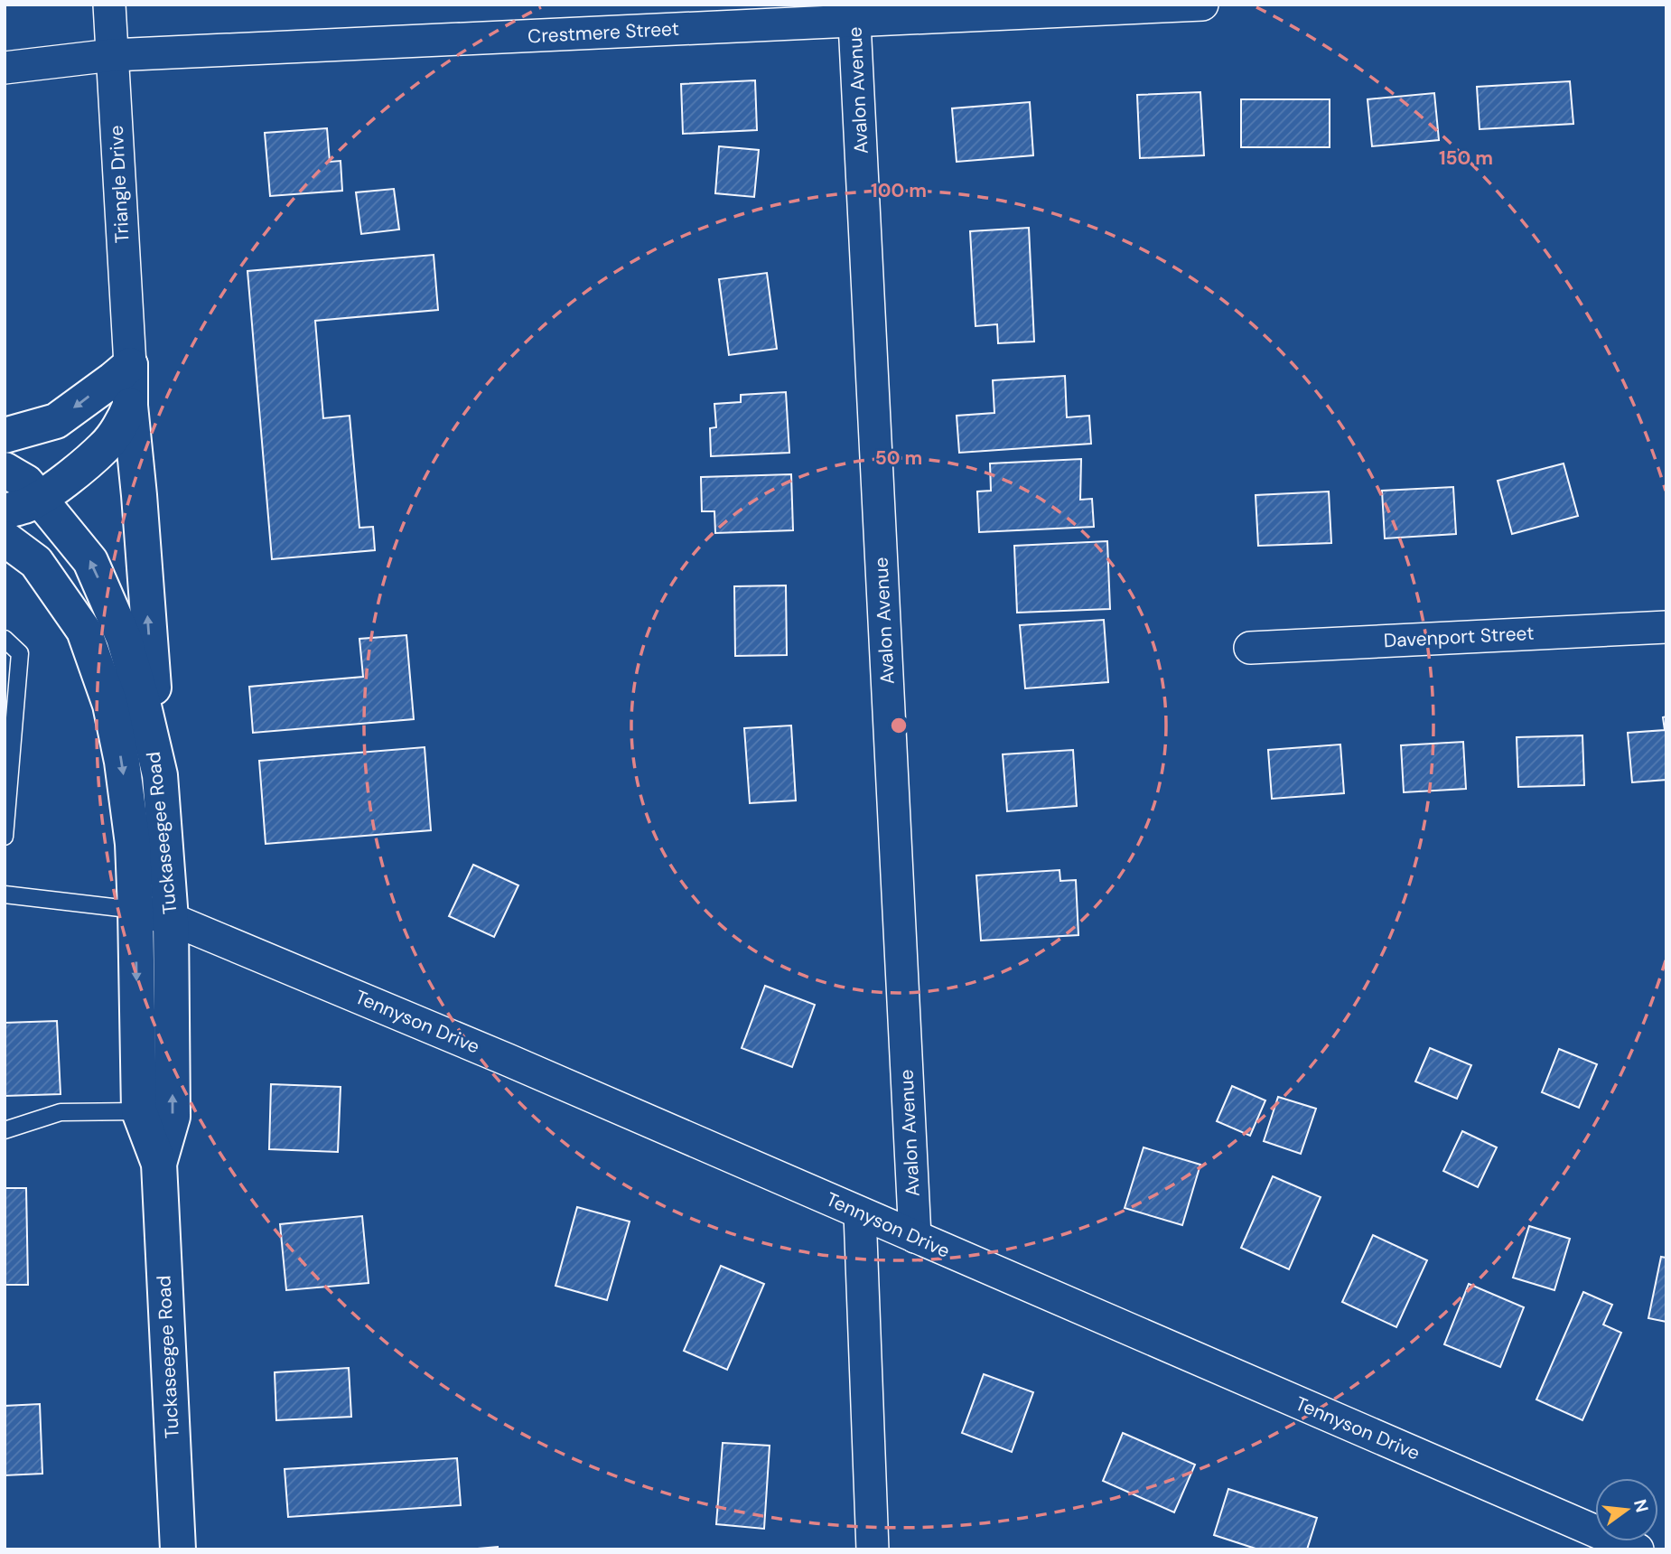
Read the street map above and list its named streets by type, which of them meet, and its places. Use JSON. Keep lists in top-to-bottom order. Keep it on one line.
{"streets":{"main road":["Tuckaseegee Road"],"street":["Crestmere Street","Avalon Avenue","Triangle Drive","Davenport Street","Tennyson Drive"]},"crossings":[["Crestmere Street","Avalon Avenue"],["Crestmere Street","Triangle Drive"],["Avalon Avenue","Tennyson Drive"],["Tuckaseegee Road","Tennyson Drive"]],"north":"right","rings":["150 m","100 m","50 m"]}
